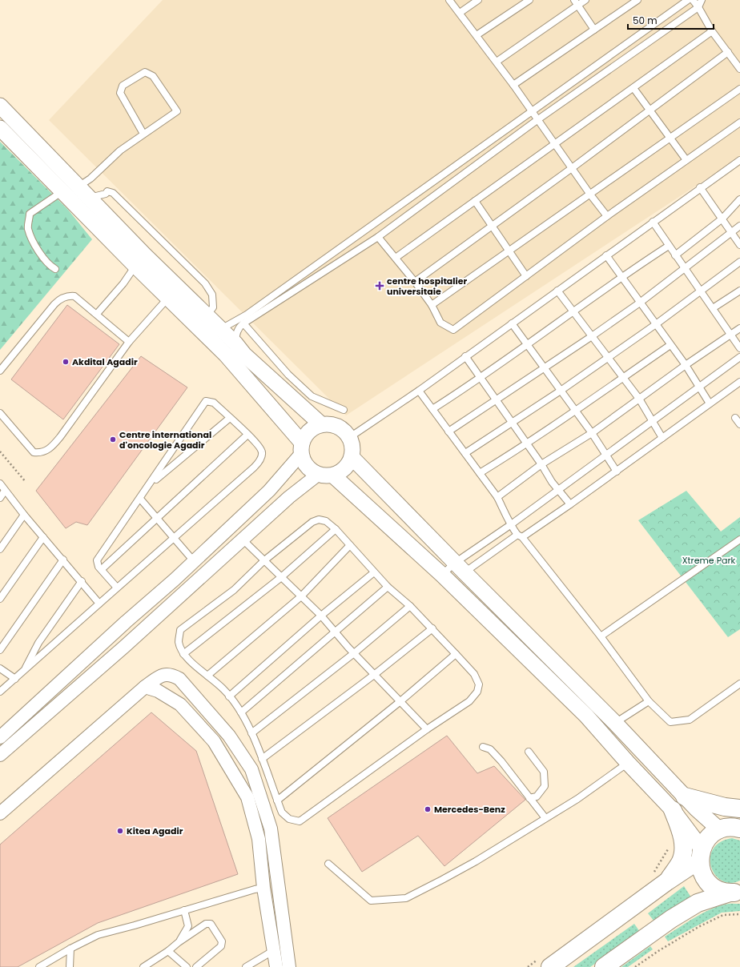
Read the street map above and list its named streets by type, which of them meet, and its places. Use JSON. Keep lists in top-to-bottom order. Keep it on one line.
{"parks":["Xtreme Park"],"places":{"health":["centre hospitalier universitaie"],"other":["Akdital Agadir","Centre international d'oncologie Agadir","Mercedes-Benz","Kitea Agadir"]},"scale_bar":"50 m"}
